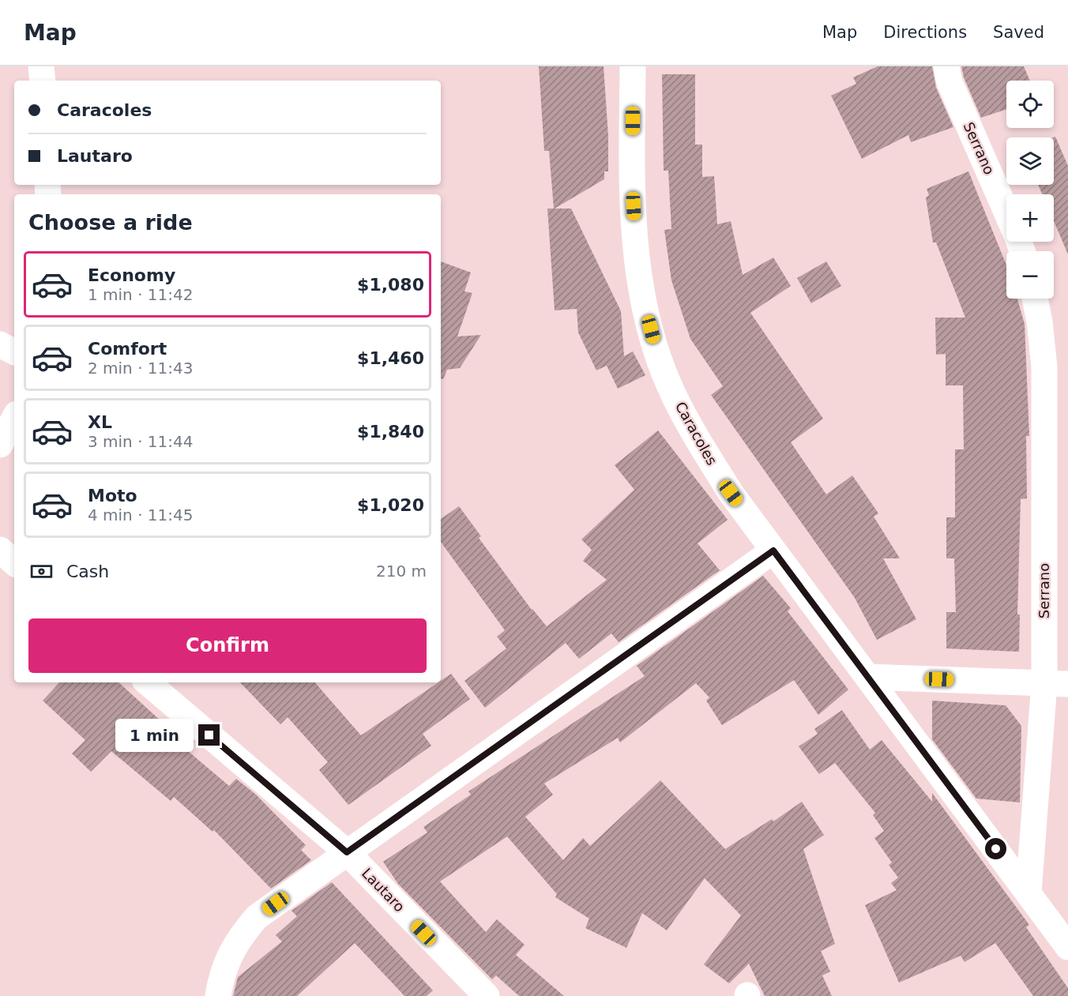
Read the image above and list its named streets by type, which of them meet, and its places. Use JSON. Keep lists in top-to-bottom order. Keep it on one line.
{"streets":{"street":["Serrano","Caracoles","Lautaro"]},"crossings":[["Serrano","Caracoles"]],"page":{"header":"Map","nav":["Map","Directions","Saved"],"map_buttons":["+","−"],"banner":["Caracoles","Lautaro"],"heading":"Choose a ride","list":[{"name":"Economy","note":"1 min · 11:42","value":"$1,080"},{"name":"Comfort","note":"2 min · 11:43","value":"$1,460"},{"name":"XL","note":"3 min · 11:44","value":"$1,840"},{"name":"Moto","note":"4 min · 11:45","value":"$1,020"}],"pay":["Cash","210 m"],"buttons":"Confirm","bubble":"1 min"}}
